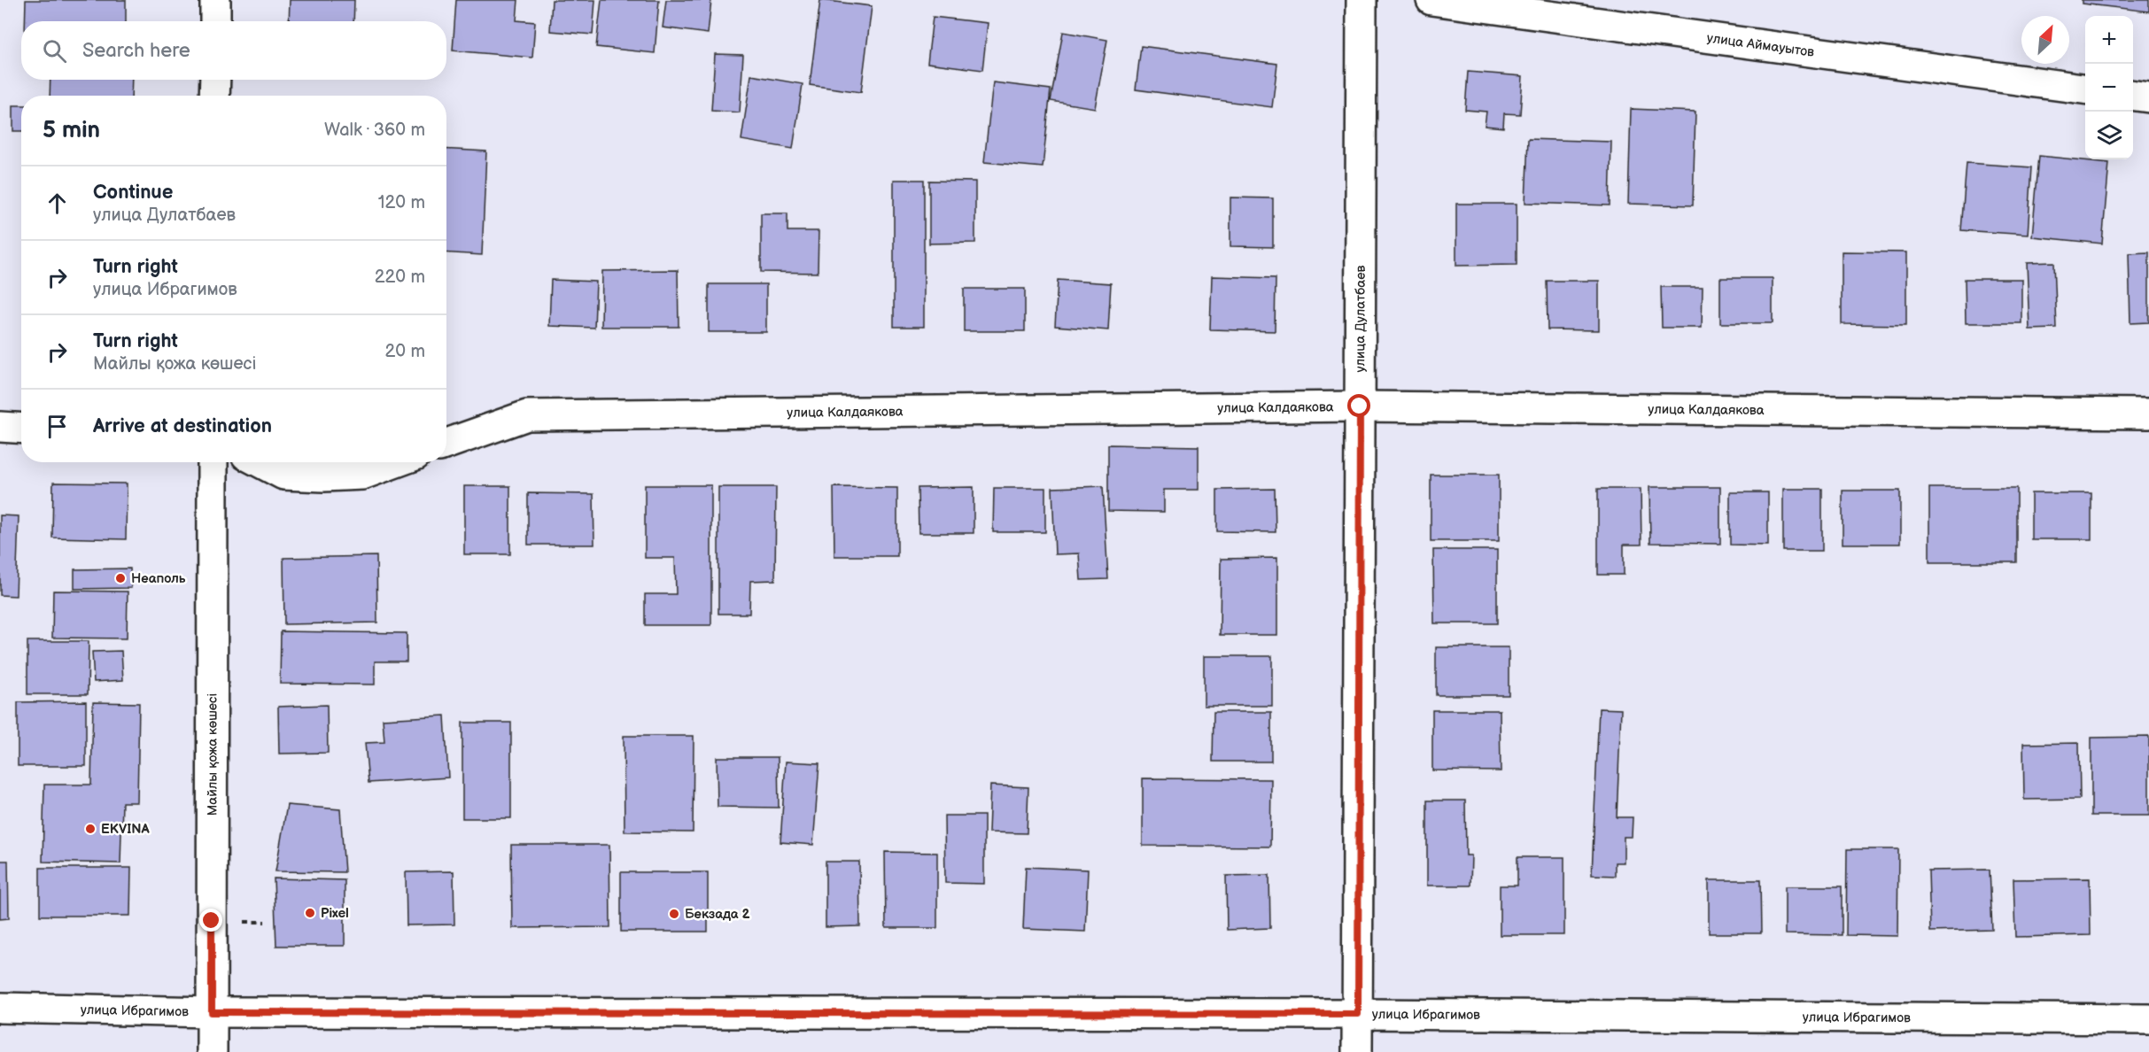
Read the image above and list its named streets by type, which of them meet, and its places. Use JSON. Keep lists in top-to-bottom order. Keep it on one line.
{"streets":{"street":["улица Аймауытов","улица Дулатбаев","улица Калдаякова","Майлы қожа көшесі","улица Ибрагимов"]},"crossings":[["улица Дулатбаев","улица Калдаякова"],["улица Дулатбаев","улица Ибрагимов"],["Майлы қожа көшесі","улица Ибрагимов"]],"places":["Неаполь","EKVINA","Pixel","Бекзада 2"],"north":"top right","page":{"map_buttons":["+","−"],"search":"Search here","heading":["5 min","Walk · 360 m"],"list":[["Continue","улица Дулатбаев","120 m"],["Turn right","улица Ибрагимов","220 m"],["Turn right","Майлы қожа көшесі","20 m"],"Arrive at destination"]}}
